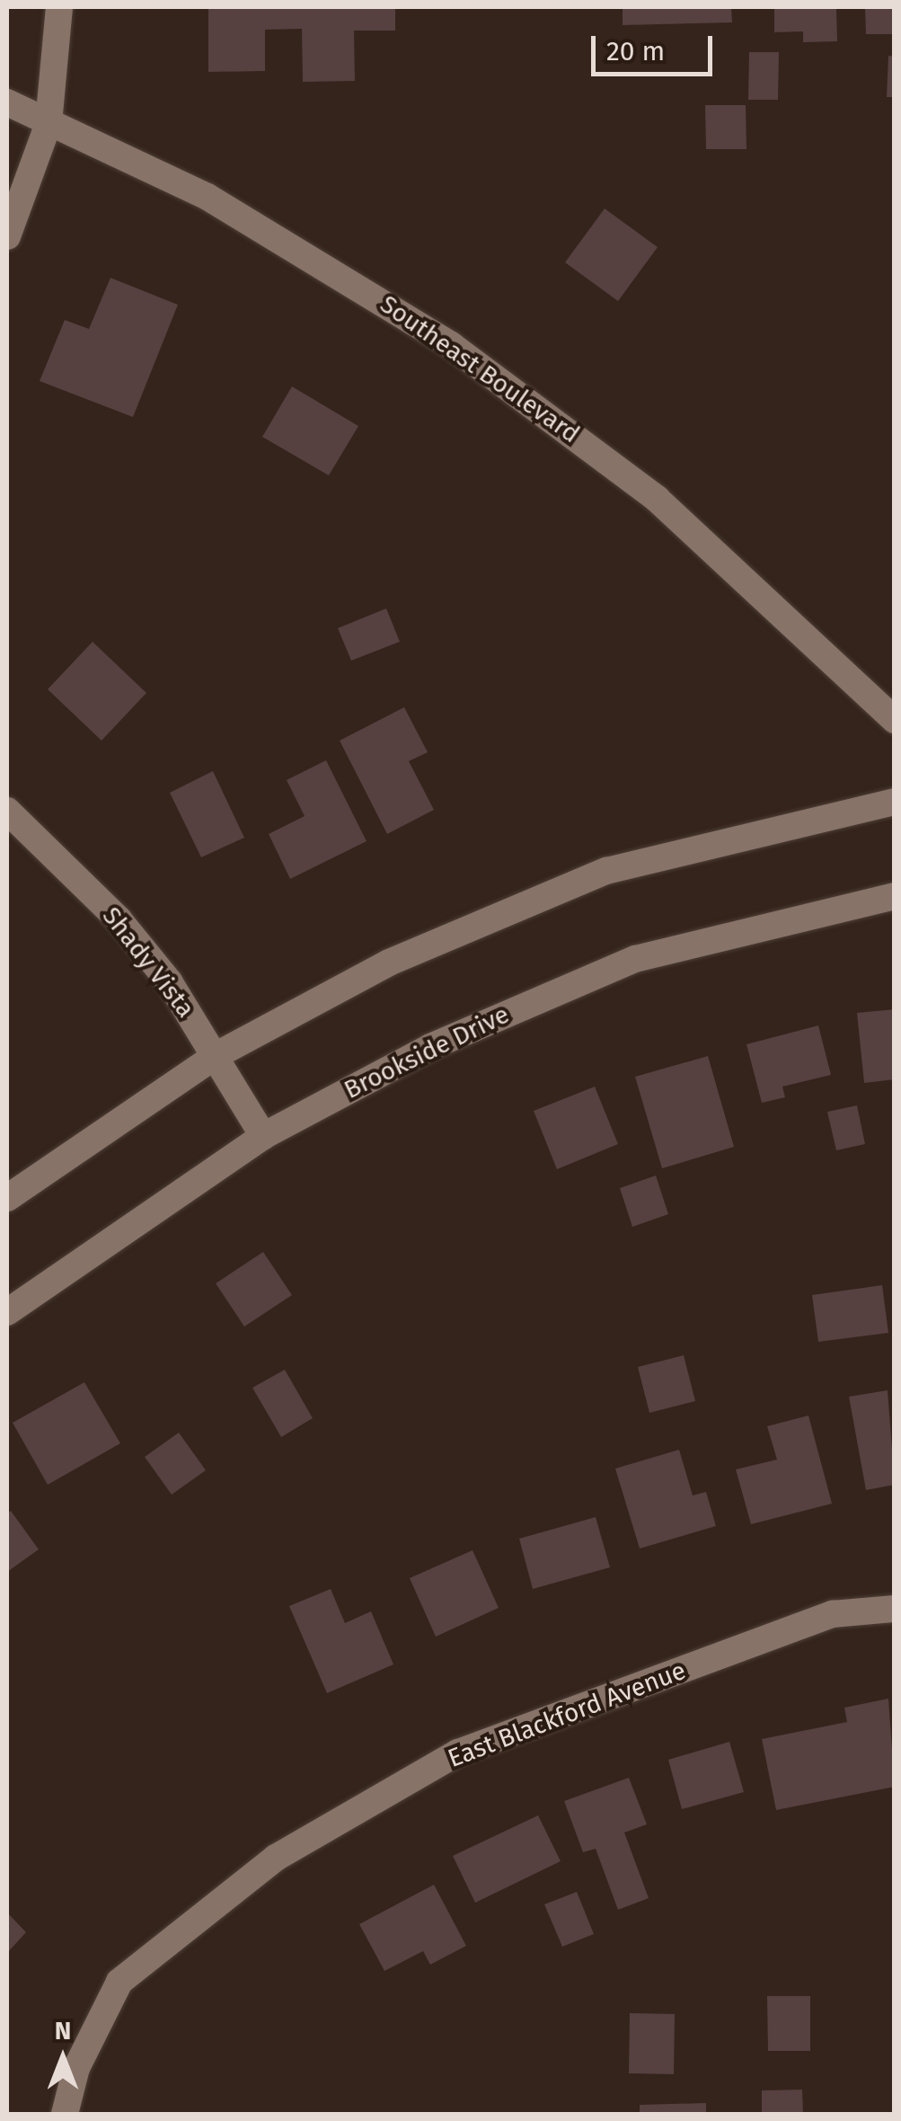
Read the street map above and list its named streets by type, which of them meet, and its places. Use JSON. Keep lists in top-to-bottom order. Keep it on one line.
{"streets":{"street":["Southeast Boulevard","Shady Vista","Brookside Drive","East Blackford Avenue"]},"crossings":[["Shady Vista","Brookside Drive"]],"scale_bar":"20 m","north":"top"}
